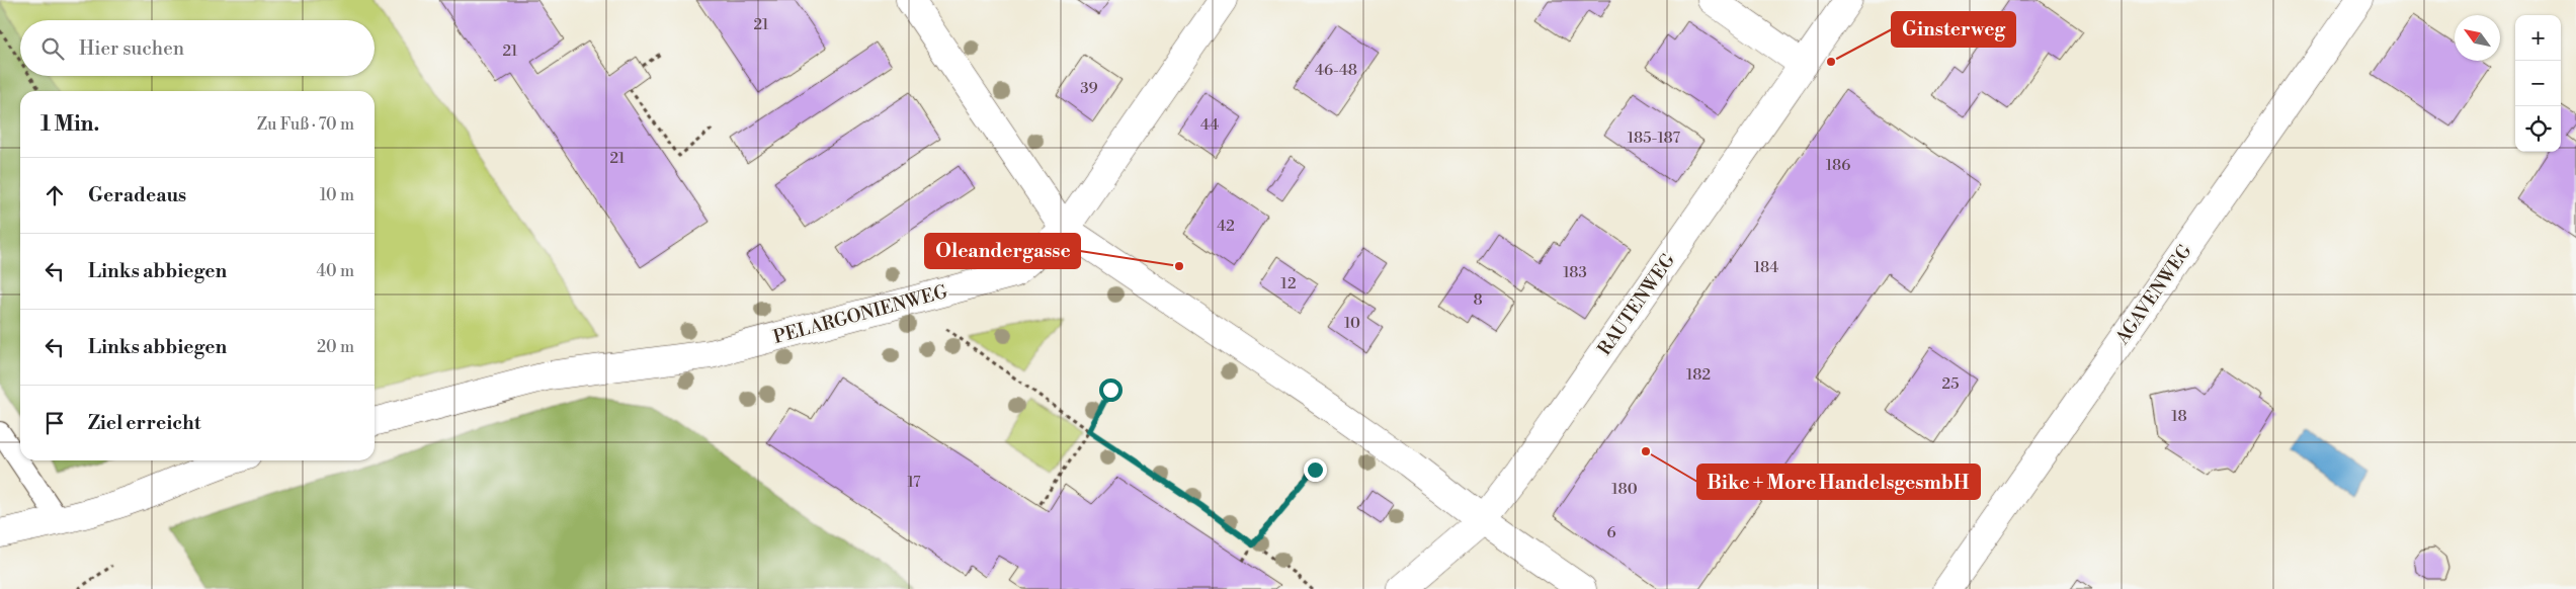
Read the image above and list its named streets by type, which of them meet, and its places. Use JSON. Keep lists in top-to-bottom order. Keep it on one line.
{"streets":{"street":["AGAVENWEG","RAUTENWEG","PELARGONIENWEG"]},"places":["Ginsterweg","Oleandergasse","Bike + More HandelsgesmbH"],"house_numbers":["21","21","46-48","39","44","185-187","21","186","42","184","183","12","8","10","182","25","18","17","180","6"],"north":"top left","page":{"map_buttons":["+","−"],"search":"Hier suchen","heading":["1 Min.","Zu Fuß · 70 m"],"list":[["Geradeaus","10 m"],["Links abbiegen","40 m"],["Links abbiegen","20 m"],"Ziel erreicht"]}}
